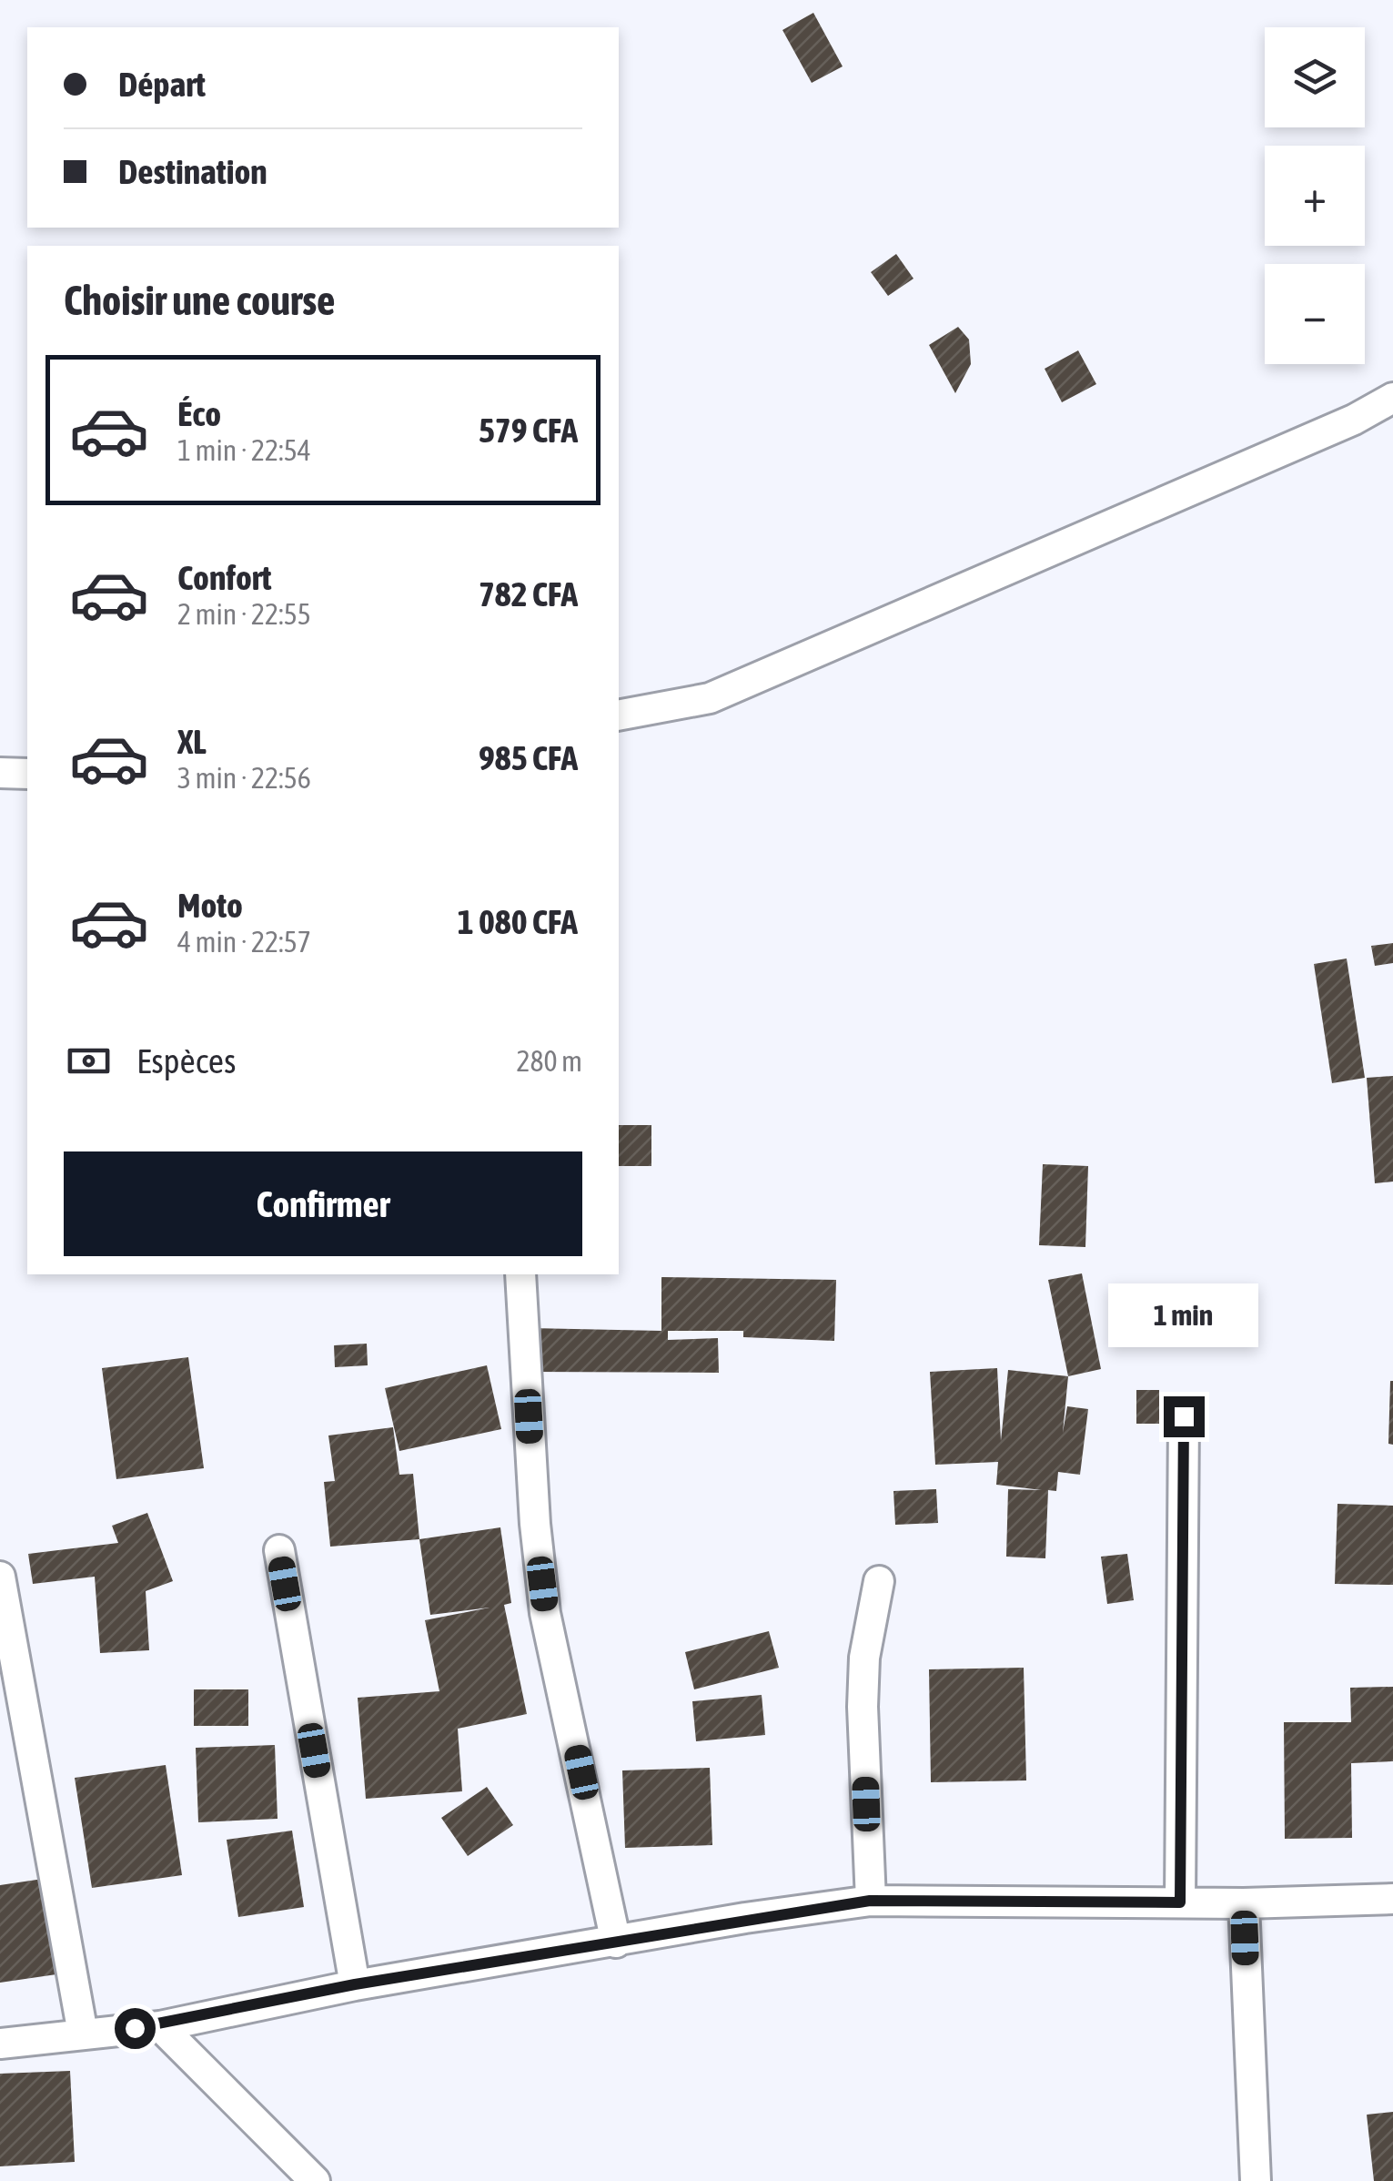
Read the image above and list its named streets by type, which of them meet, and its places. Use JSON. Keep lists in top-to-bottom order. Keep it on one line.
{"page":{"map_buttons":["+","−"],"banner":["Départ","Destination"],"heading":"Choisir une course","list":[{"name":"Éco","note":"1 min · 22:54","value":"579 CFA"},{"name":"Confort","note":"2 min · 22:55","value":"782 CFA"},{"name":"XL","note":"3 min · 22:56","value":"985 CFA"},{"name":"Moto","note":"4 min · 22:57","value":"1 080 CFA"}],"pay":["Espèces","280 m"],"buttons":"Confirmer","bubble":"1 min"}}
